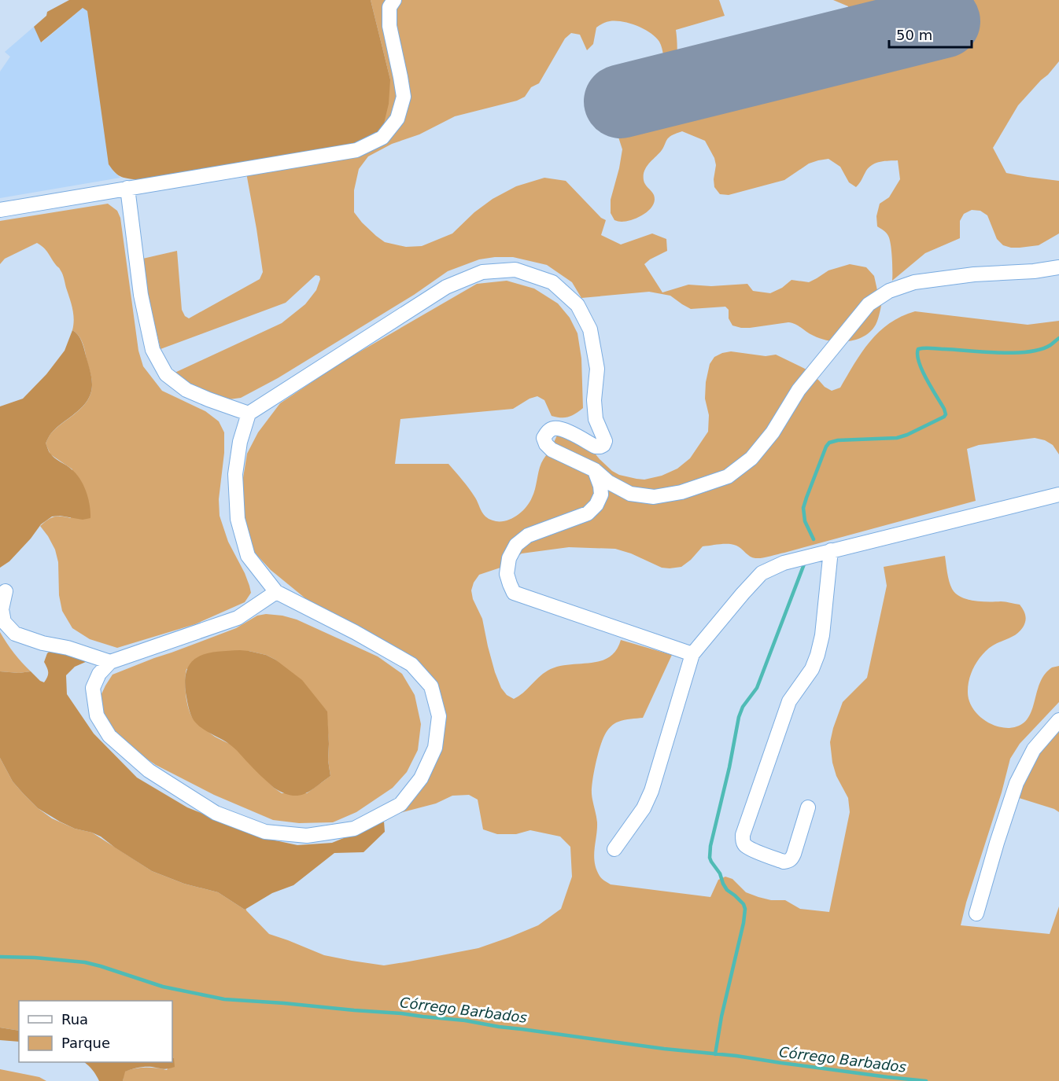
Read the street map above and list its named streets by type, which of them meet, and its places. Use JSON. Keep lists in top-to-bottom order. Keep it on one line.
{"water":["Córrego Barbados"],"legend":["Rua","Parque"],"scale_bar":"50 m"}
